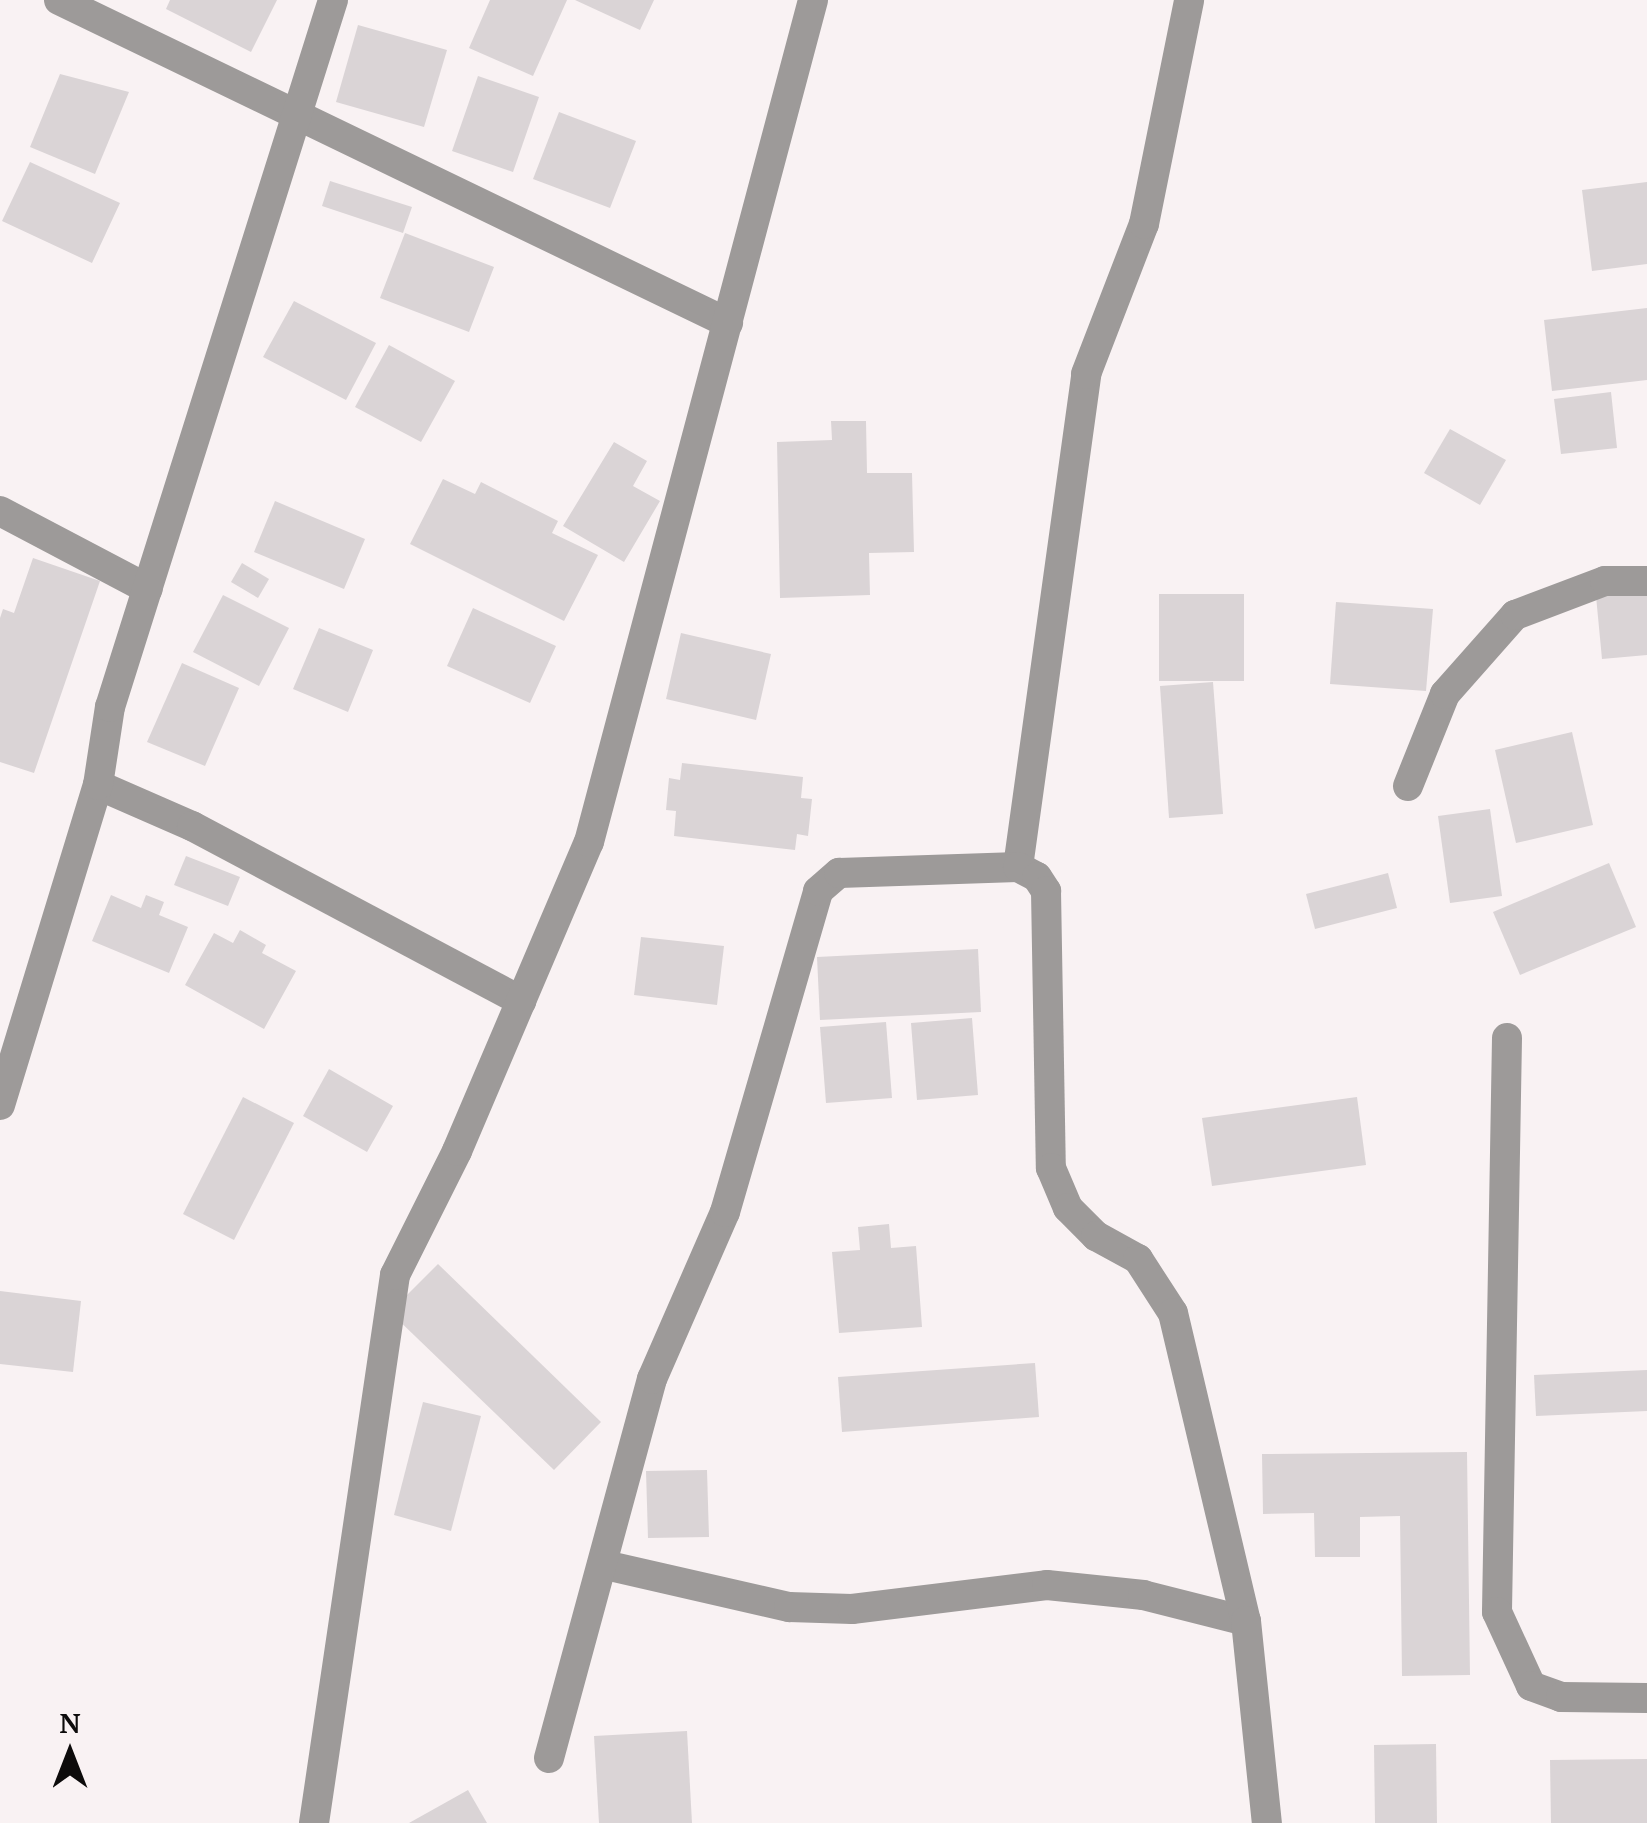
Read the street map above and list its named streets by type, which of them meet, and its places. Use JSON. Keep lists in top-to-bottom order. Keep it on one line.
{"north":"top"}
